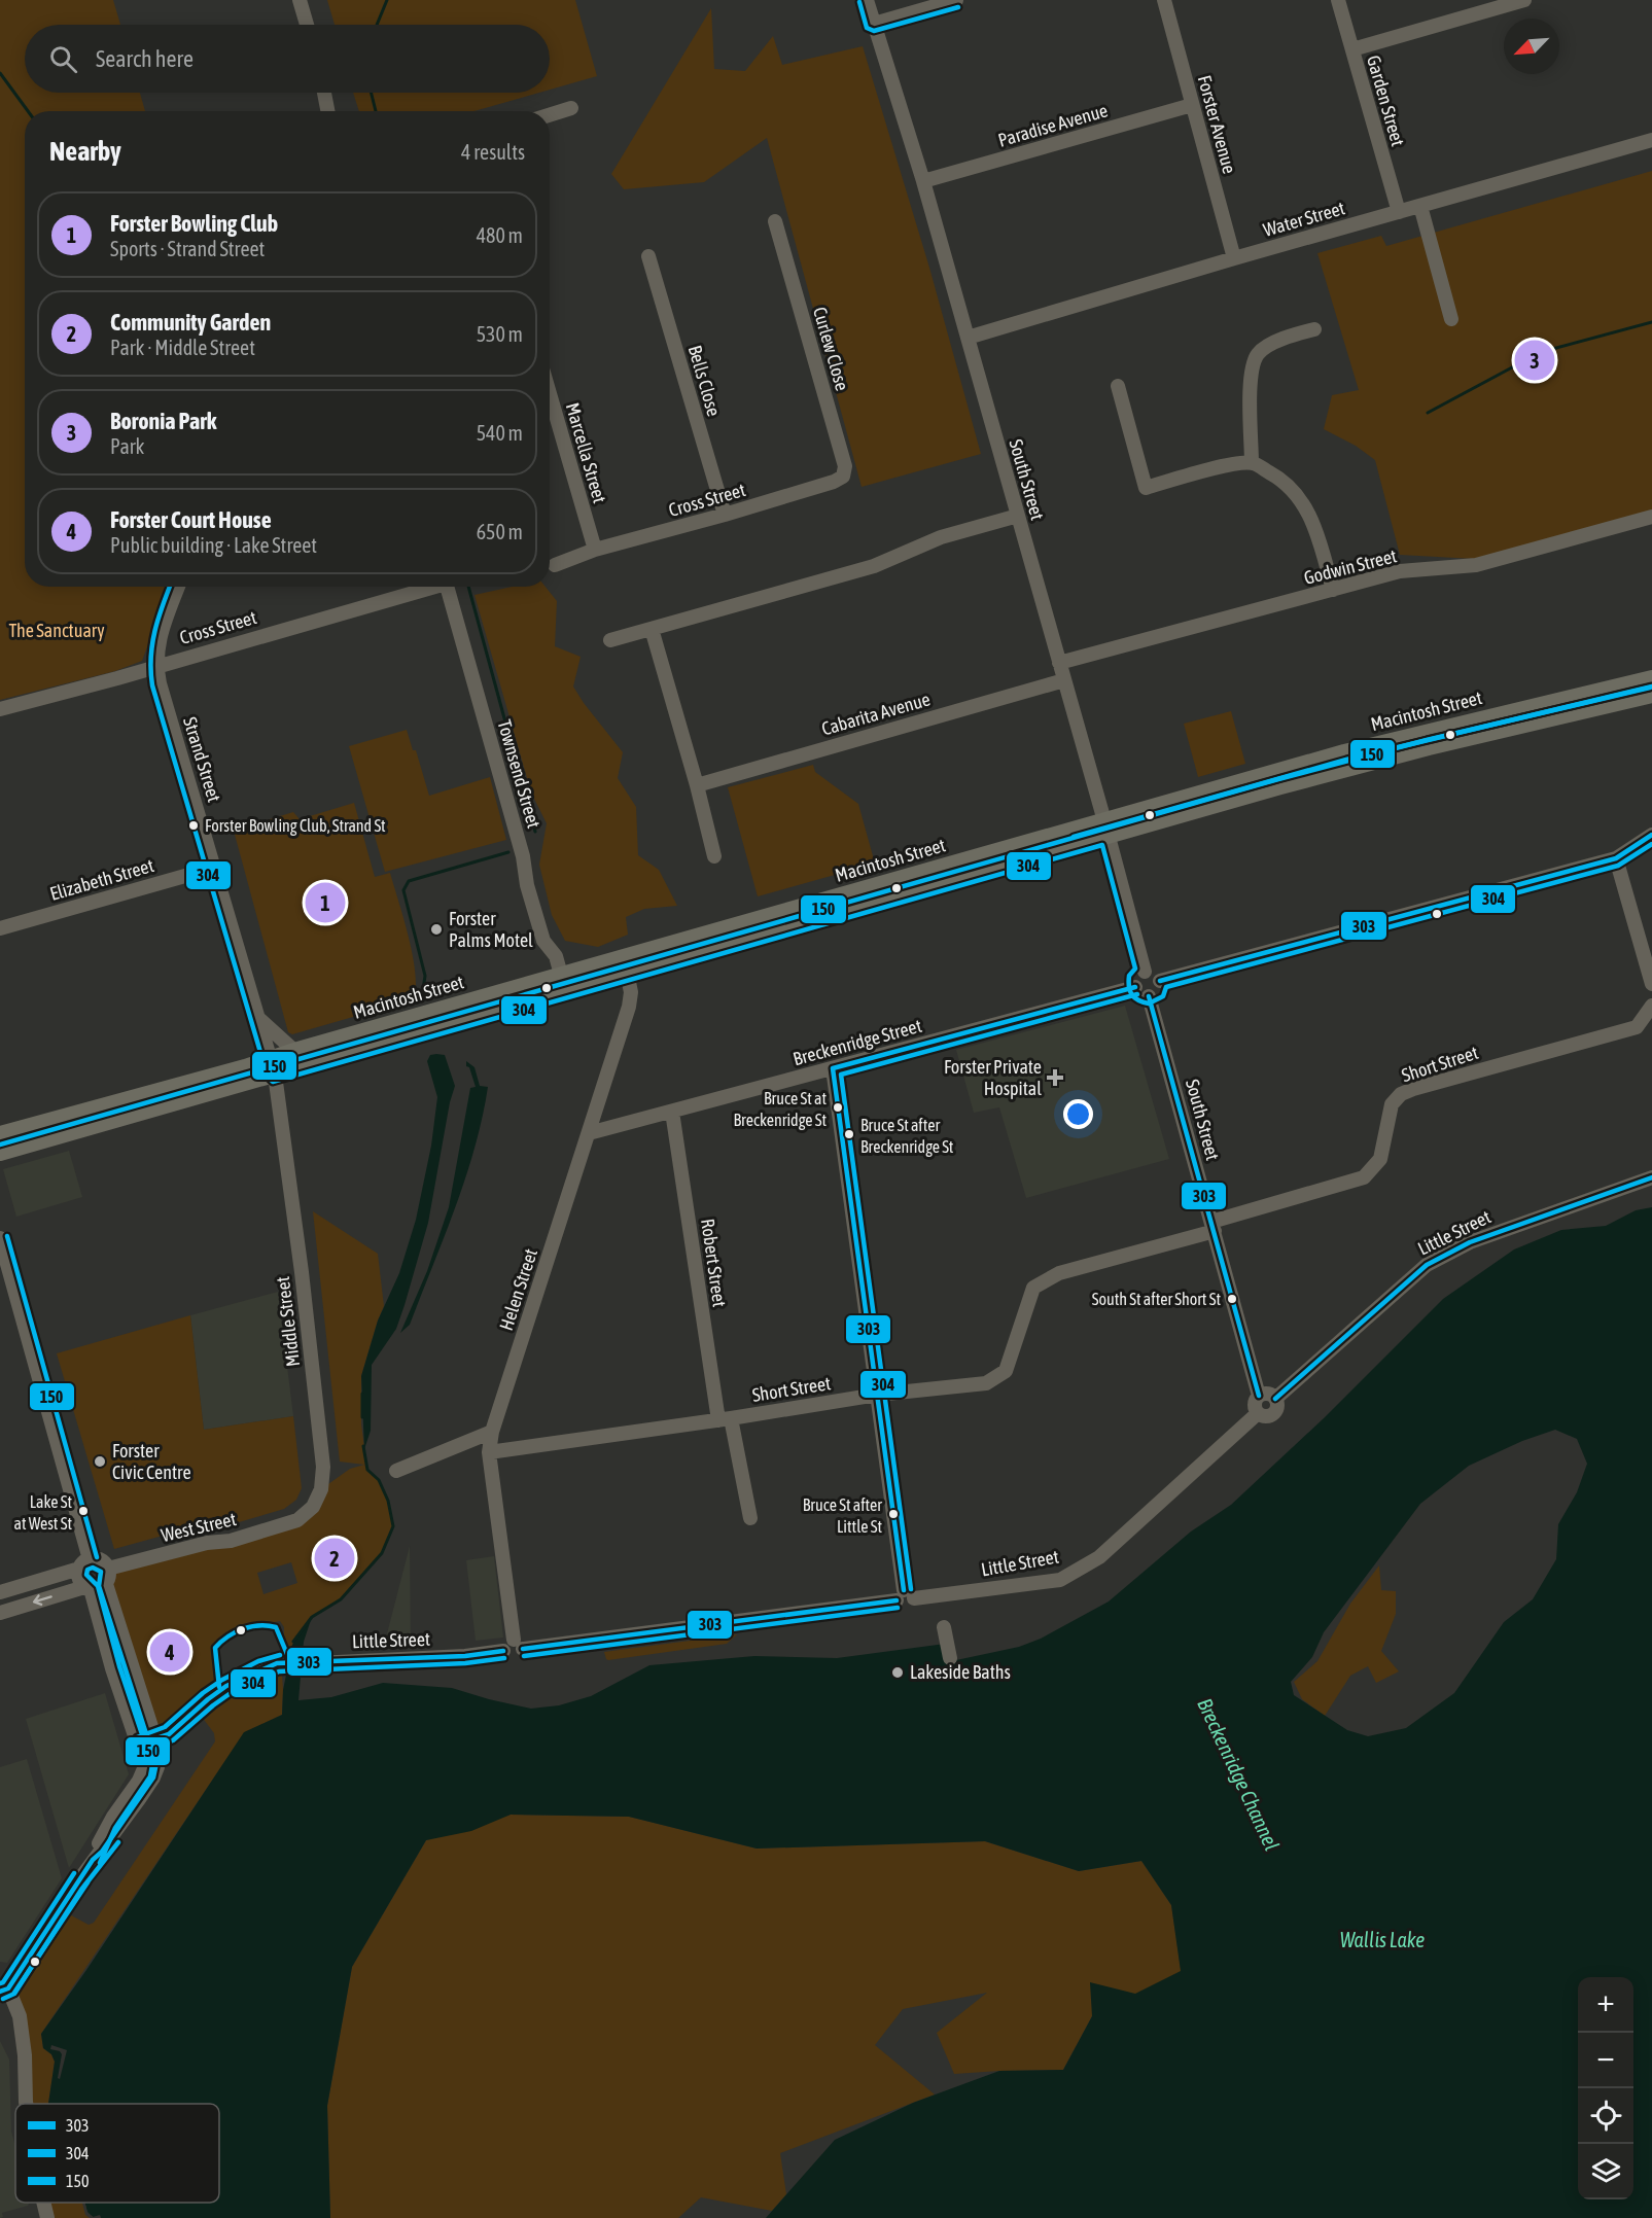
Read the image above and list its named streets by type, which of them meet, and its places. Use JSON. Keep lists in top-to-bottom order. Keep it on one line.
{"streets":{"main road":["Macintosh Street"],"street":["Garden Street","Forster Avenue","Paradise Avenue","Water Street","Curlew Close","Bells Close","Marcella Street","South Street","Cross Street","Godwin Street","Cabarita Avenue","Strand Street","Townsend Street","Elizabeth Street","Breckenridge Street","Short Street","Little Street","Robert Street","Helen Street","Middle Street","West Street"]},"crossings":[["Garden Street","Water Street"],["Forster Avenue","Paradise Avenue"],["Forster Avenue","Water Street"],["Paradise Avenue","South Street"],["Water Street","South Street"],["Curlew Close","Cross Street"],["Bells Close","Cross Street"],["Marcella Street","Cross Street"],["South Street","Godwin Street"],["South Street","Macintosh Street"],["South Street","Cabarita Avenue"],["South Street","Breckenridge Street"],["South Street","Short Street"],["South Street","Little Street"],["Cross Street","Strand Street"],["Macintosh Street","Strand Street"],["Macintosh Street","Townsend Street"],["Macintosh Street","Helen Street"],["Macintosh Street","Middle Street"],["Strand Street","Elizabeth Street"],["Strand Street","Middle Street"],["Breckenridge Street","Robert Street"],["Breckenridge Street","Helen Street"],["Short Street","Robert Street"],["Short Street","Helen Street"],["Little Street","Helen Street"],["Middle Street","West Street"]],"water":["Breckenridge Channel","Wallis Lake"],"parks":["The Sanctuary"],"places":{"other":["Forster Bowling Club, Strand St","Forster Palms Motel","Bruce St at Breckenridge St","Bruce St after Breckenridge St","South St after Short St","Forster Civic Centre","Lake St at West St","Bruce St after Little St","Lakeside Baths"],"health":["Forster Private Hospital"]},"lines":["transit line 304","transit line 150","transit line 303"],"legend":["303","304","150"],"north":"bottom left","page":{"search":"Search here","heading":["Nearby","4 results"],"list":[{"mark":"1","name":"Forster Bowling Club","note":"Sports · Strand Street","value":"480 m"},{"mark":"2","name":"Community Garden","note":"Park · Middle Street","value":"530 m"},{"mark":"3","name":"Boronia Park","note":"Park","value":"540 m"},{"mark":"4","name":"Forster Court House","note":"Public building · Lake Street","value":"650 m"}],"pins":["3","1","2","4"],"map_buttons":["+","−"]}}
